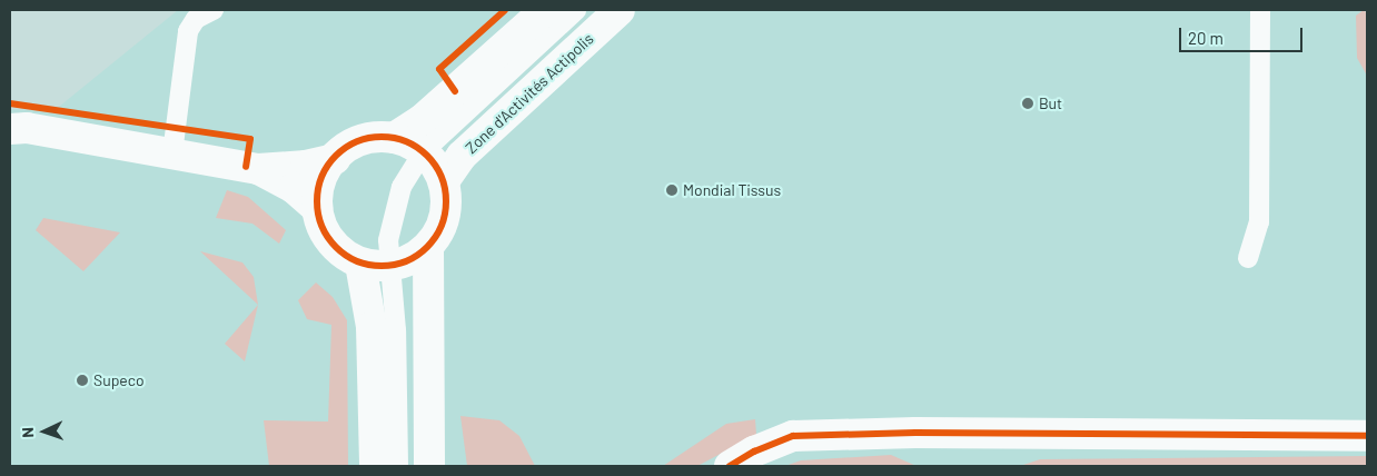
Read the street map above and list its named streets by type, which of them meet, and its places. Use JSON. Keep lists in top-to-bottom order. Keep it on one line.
{"streets":{"street":["Zone d'Activités Actipolis"]},"places":["But","Mondial Tissus","Supeco"],"scale_bar":"20 m","north":"left"}
